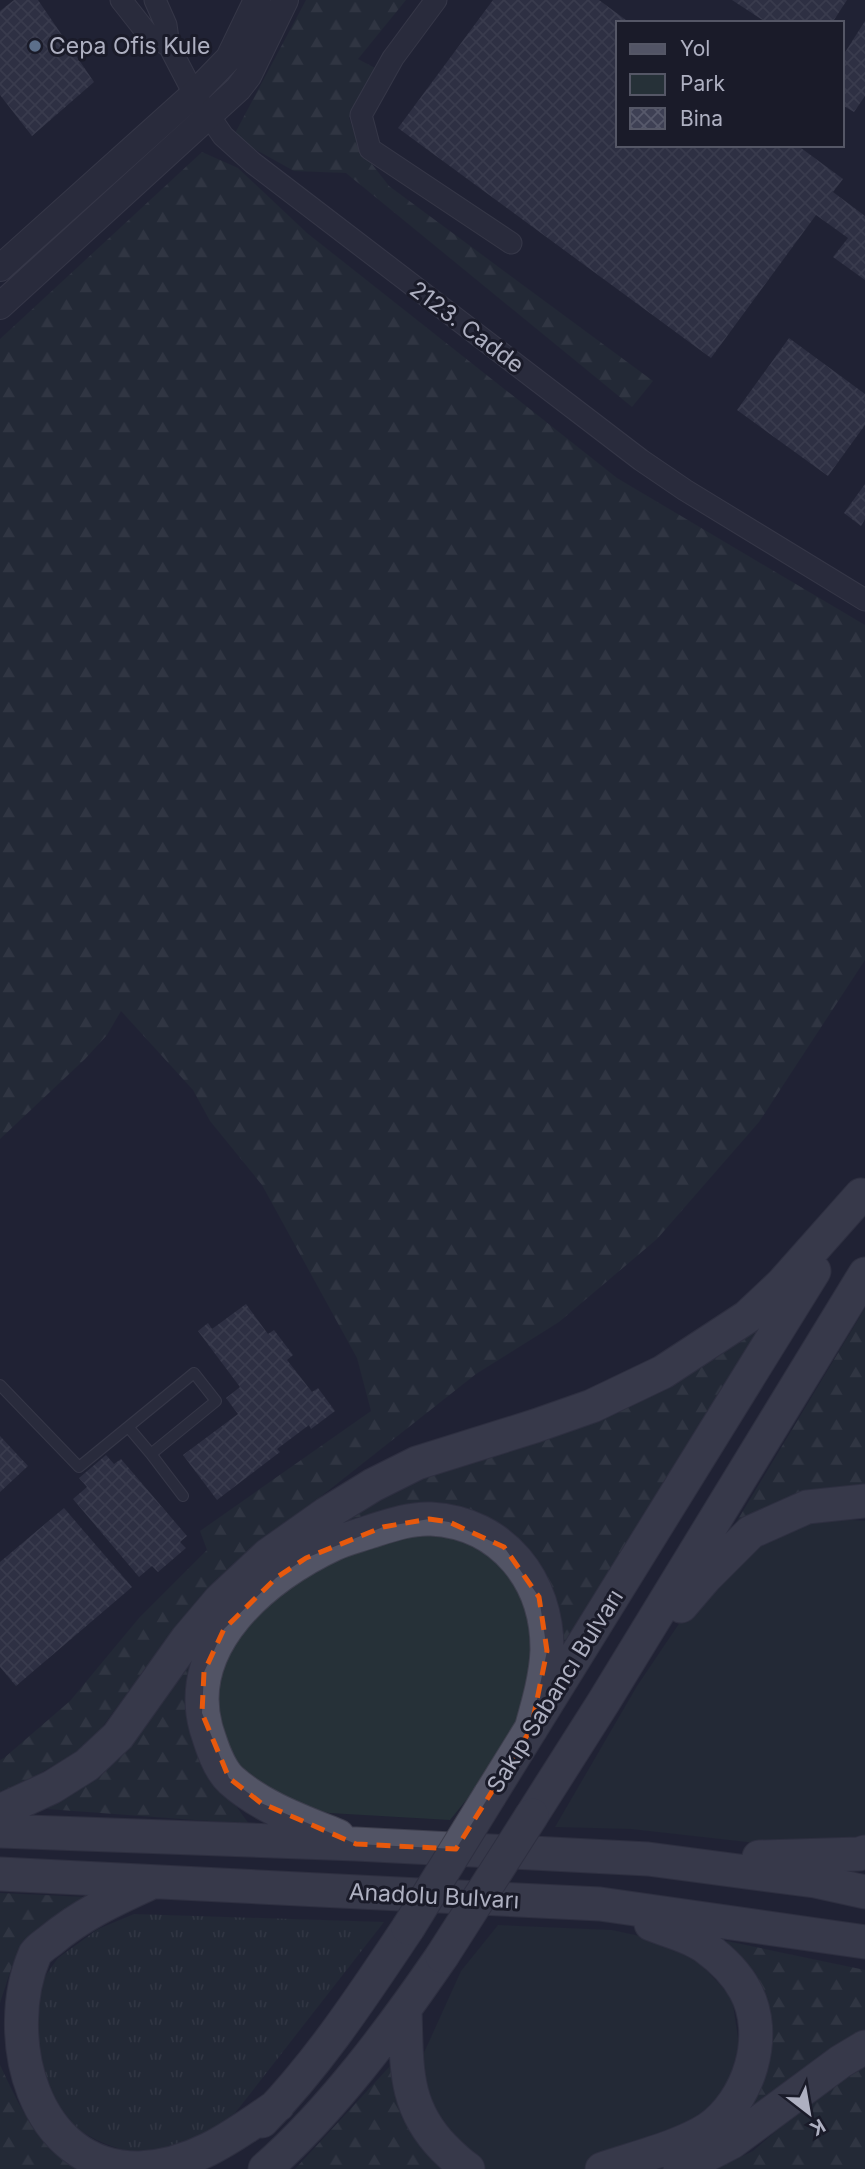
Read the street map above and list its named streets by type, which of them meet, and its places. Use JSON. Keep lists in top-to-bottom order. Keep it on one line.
{"streets":{"main road":["Sakıp Sabancı Bulvarı","Anadolu Bulvarı"],"street":["2123. Cadde"]},"places":["Cepa Ofis Kule"],"legend":["Yol","Park","Bina"],"north":"bottom right"}
